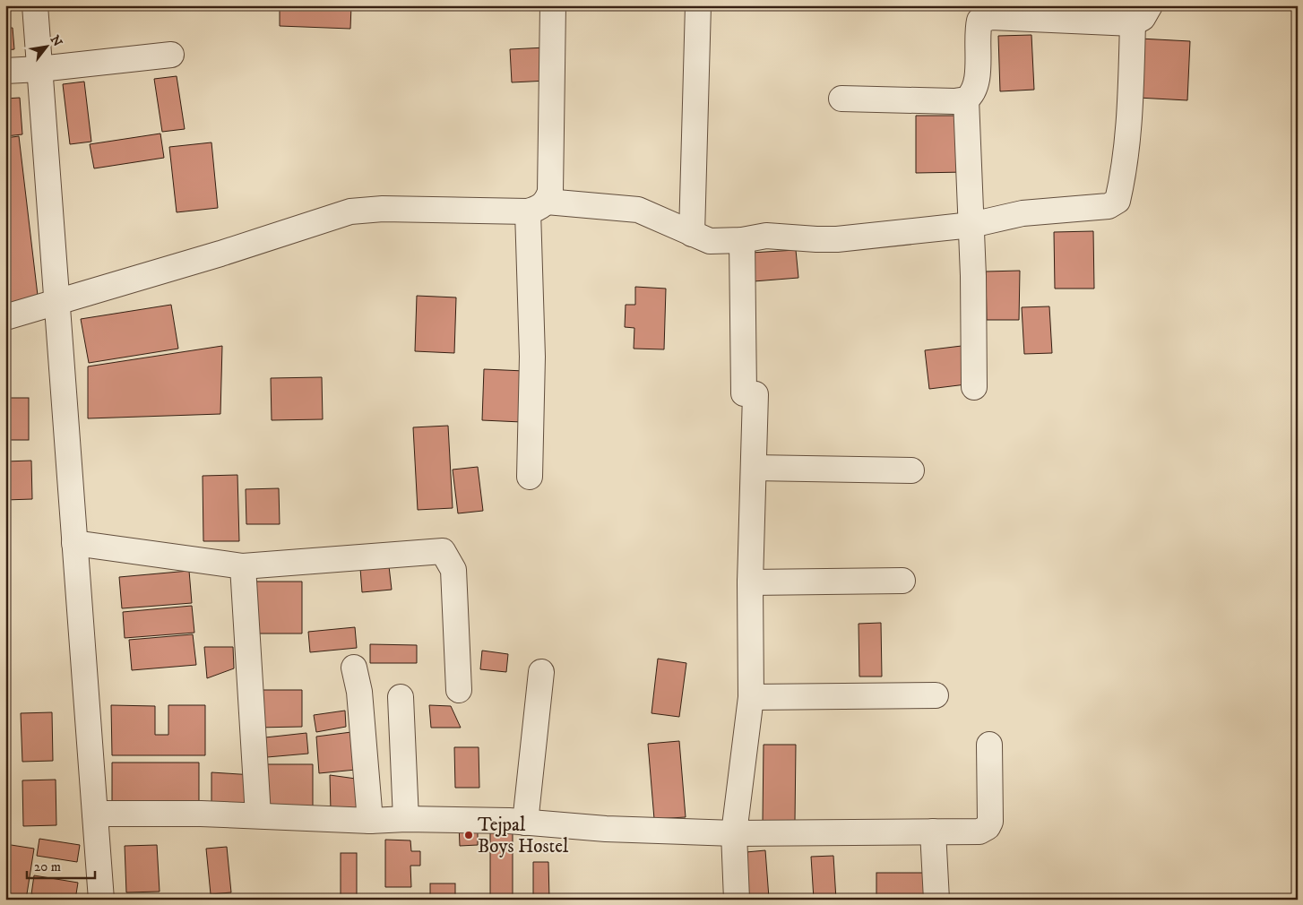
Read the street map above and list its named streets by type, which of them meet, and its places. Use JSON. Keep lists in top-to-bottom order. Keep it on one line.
{"places":["Tejpal Boys Hostel"],"scale_bar":"20 m","north":"top right"}
